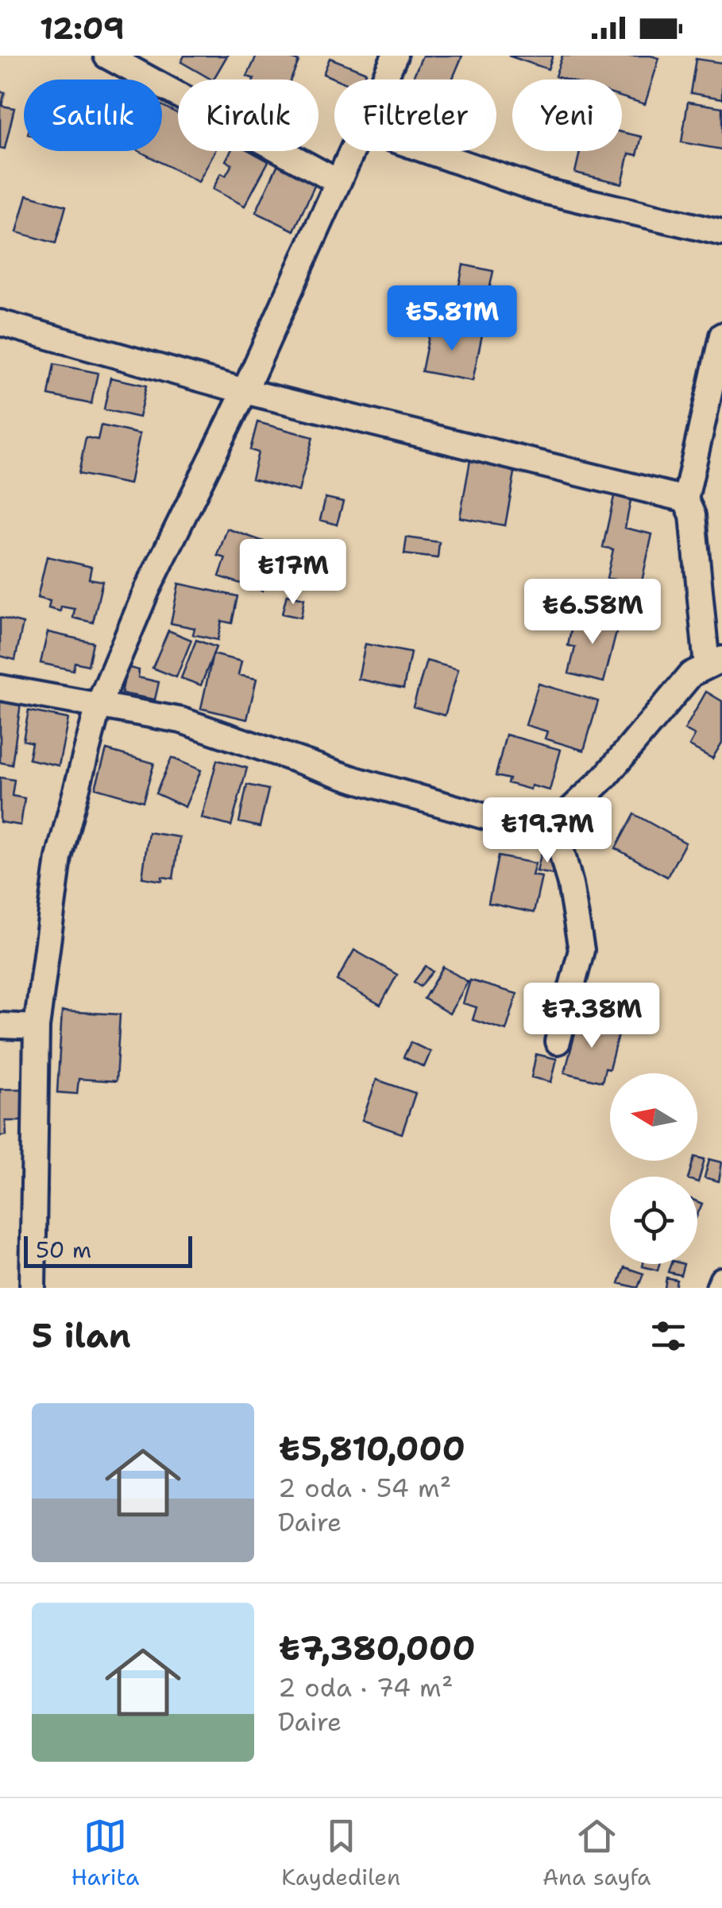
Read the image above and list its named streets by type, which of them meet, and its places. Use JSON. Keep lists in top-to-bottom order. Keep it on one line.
{"scale_bar":"50 m","north":"left","page":{"status":"12:09","chip":["Satılık","Kiralık","Filtreler","Yeni"],"price":["₺5.81M","₺17M","₺6.58M","₺19.7M","₺7.38M"],"scale":"50 m","heading":"5 ilan","list":[{"name":"₺5,810,000","note":"2 oda · 54 m² · Daire"},{"name":"₺7,380,000","note":"2 oda · 74 m² · Daire"}],"tabs":["Harita","Kaydedilen","Ana sayfa"]}}
